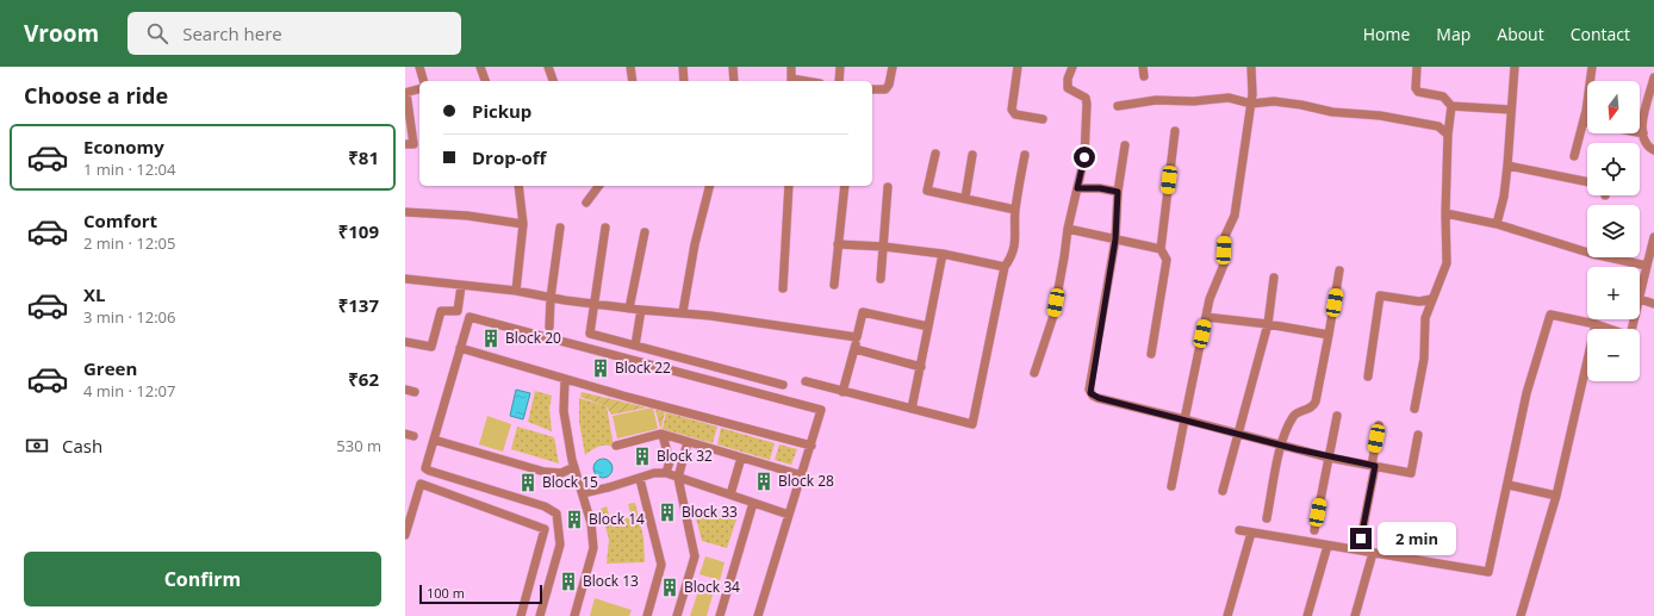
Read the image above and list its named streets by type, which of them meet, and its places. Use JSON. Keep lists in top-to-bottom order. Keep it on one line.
{"places":{"building":["Block 20","Block 22","Block 32","Block 28","Block 15","Block 33","Block 14","Block 13","Block 34"]},"scale_bar":"100 m","north":"bottom","page":{"header":"Vroom","search":"Search here","nav":["Home","Map","About","Contact"],"heading":"Choose a ride","map_buttons":["+","−"],"banner":["Pickup","Drop-off"],"list":[{"name":"Economy","note":"1 min · 12:04","value":"₹81"},{"name":"Comfort","note":"2 min · 12:05","value":"₹109"},{"name":"XL","note":"3 min · 12:06","value":"₹137"},{"name":"Green","note":"4 min · 12:07","value":"₹62"}],"pay":["Cash","530 m"],"bubble":"2 min","buttons":"Confirm","scale":"100 m"}}
